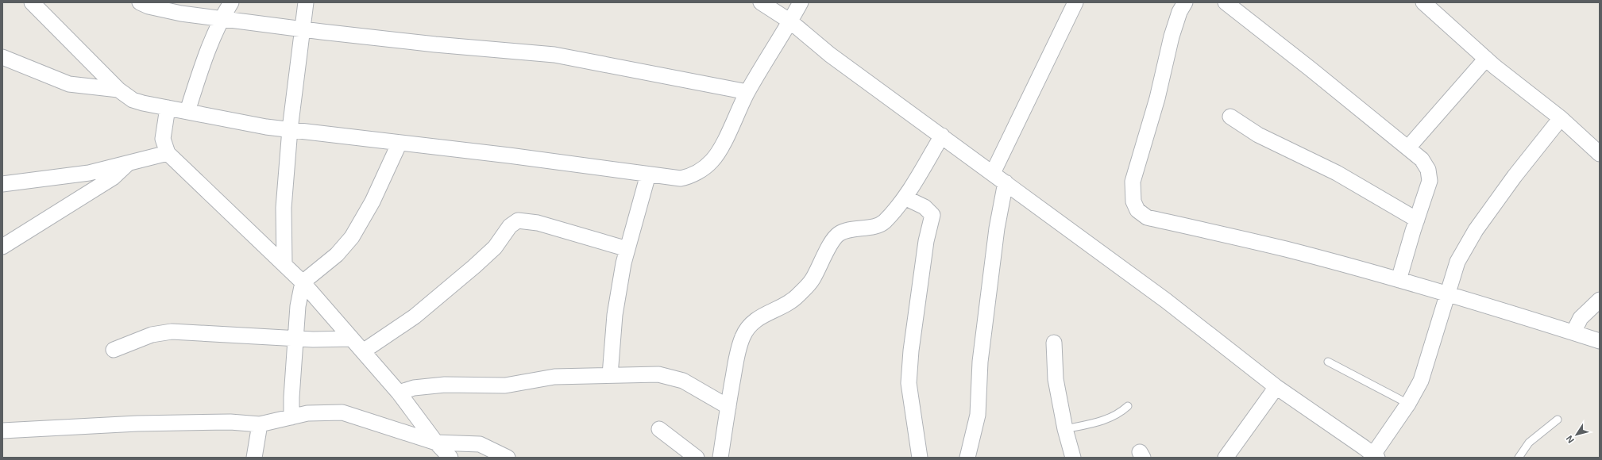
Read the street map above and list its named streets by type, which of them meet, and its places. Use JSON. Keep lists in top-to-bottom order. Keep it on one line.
{"north":"bottom left"}
